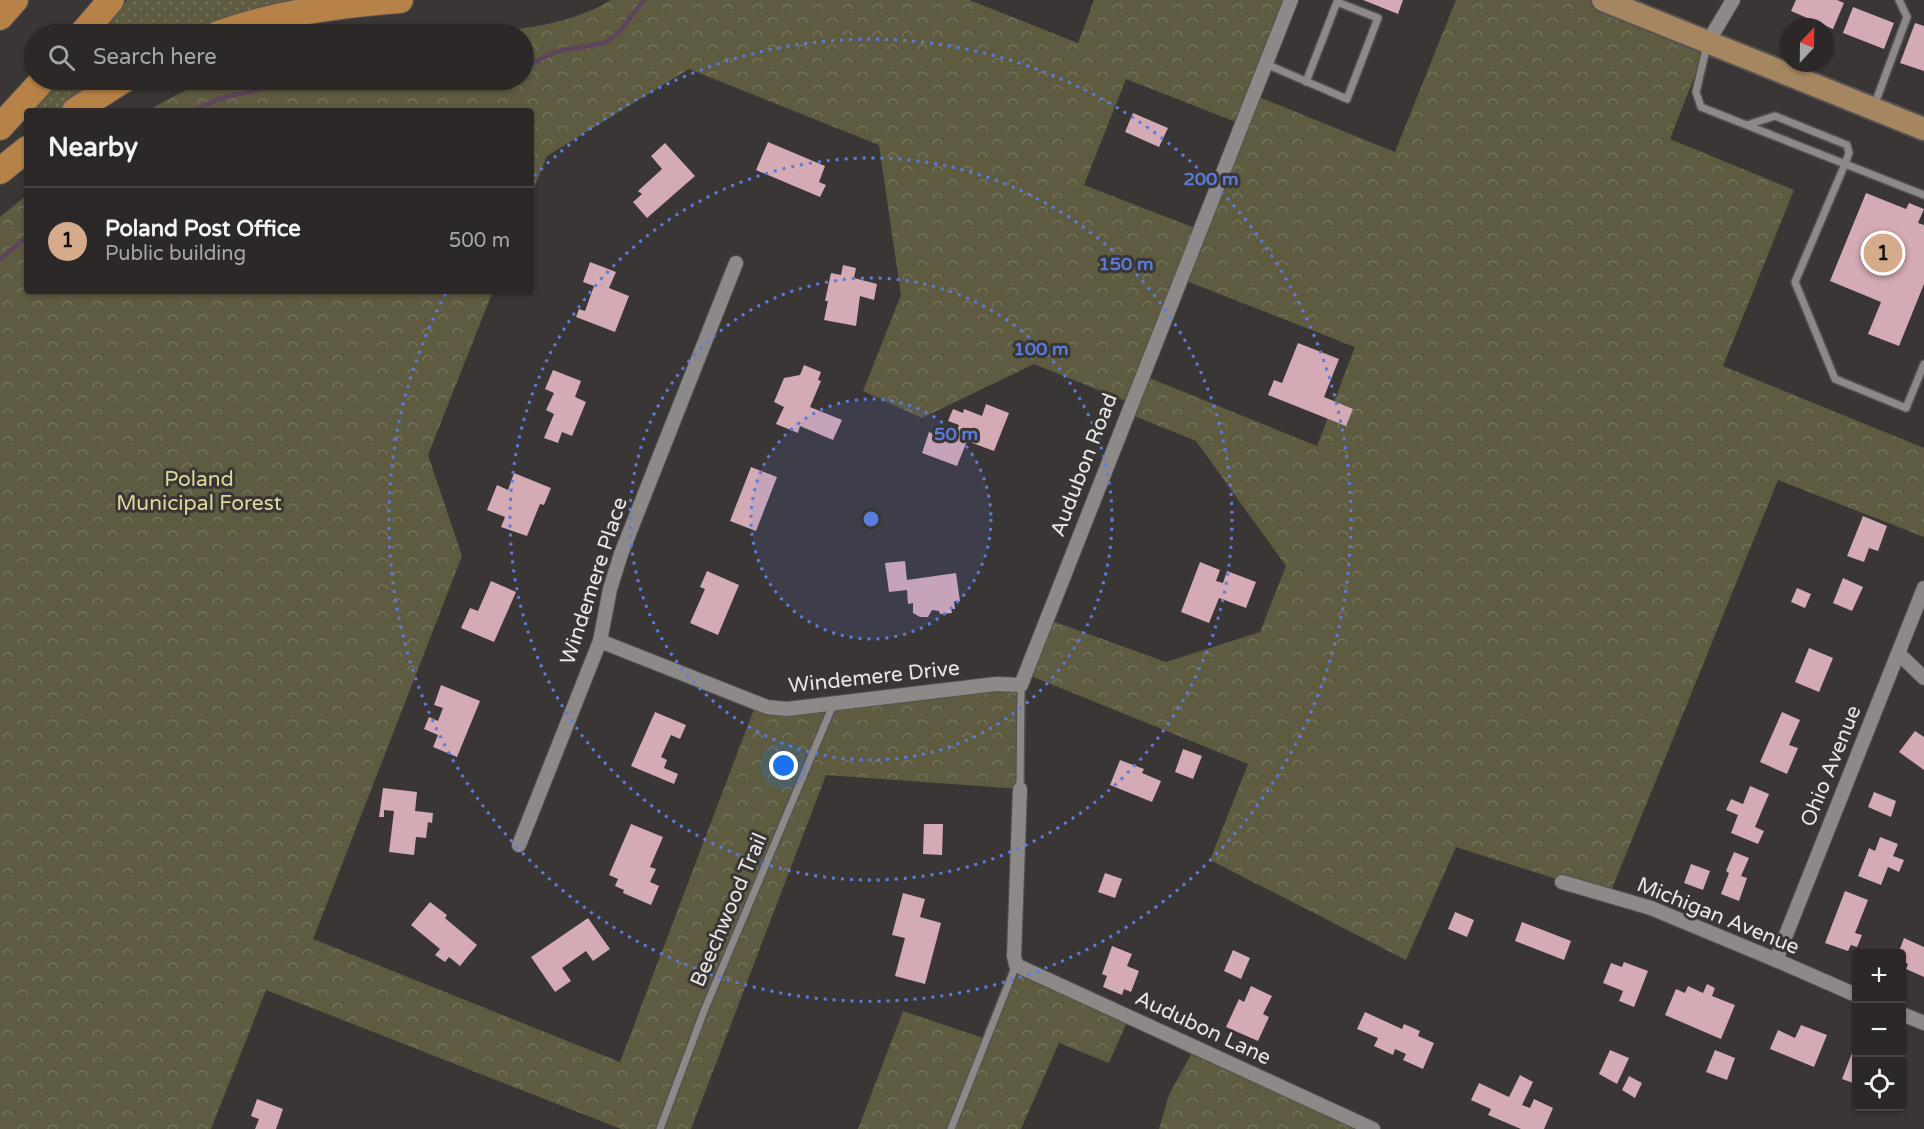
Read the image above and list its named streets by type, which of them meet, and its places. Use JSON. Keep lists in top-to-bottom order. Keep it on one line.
{"streets":{"street":["Audubon Road","Windemere Place","Windemere Drive","Ohio Avenue","Michigan Avenue","Audubon Lane"],"lane":["Beechwood Trail"]},"crossings":[["Audubon Road","Windemere Drive"],["Audubon Road","Audubon Lane"],["Windemere Place","Windemere Drive"],["Windemere Drive","Beechwood Trail"],["Ohio Avenue","Michigan Avenue"]],"parks":["Poland Municipal Forest"],"north":"top","page":{"search":"Search here","heading":"Nearby","list":[{"mark":"1","name":"Poland Post Office","note":"Public building","value":"500 m"}],"pins":"1","map_buttons":["+","−"]},"rings":["200 m","150 m","100 m","50 m"]}
